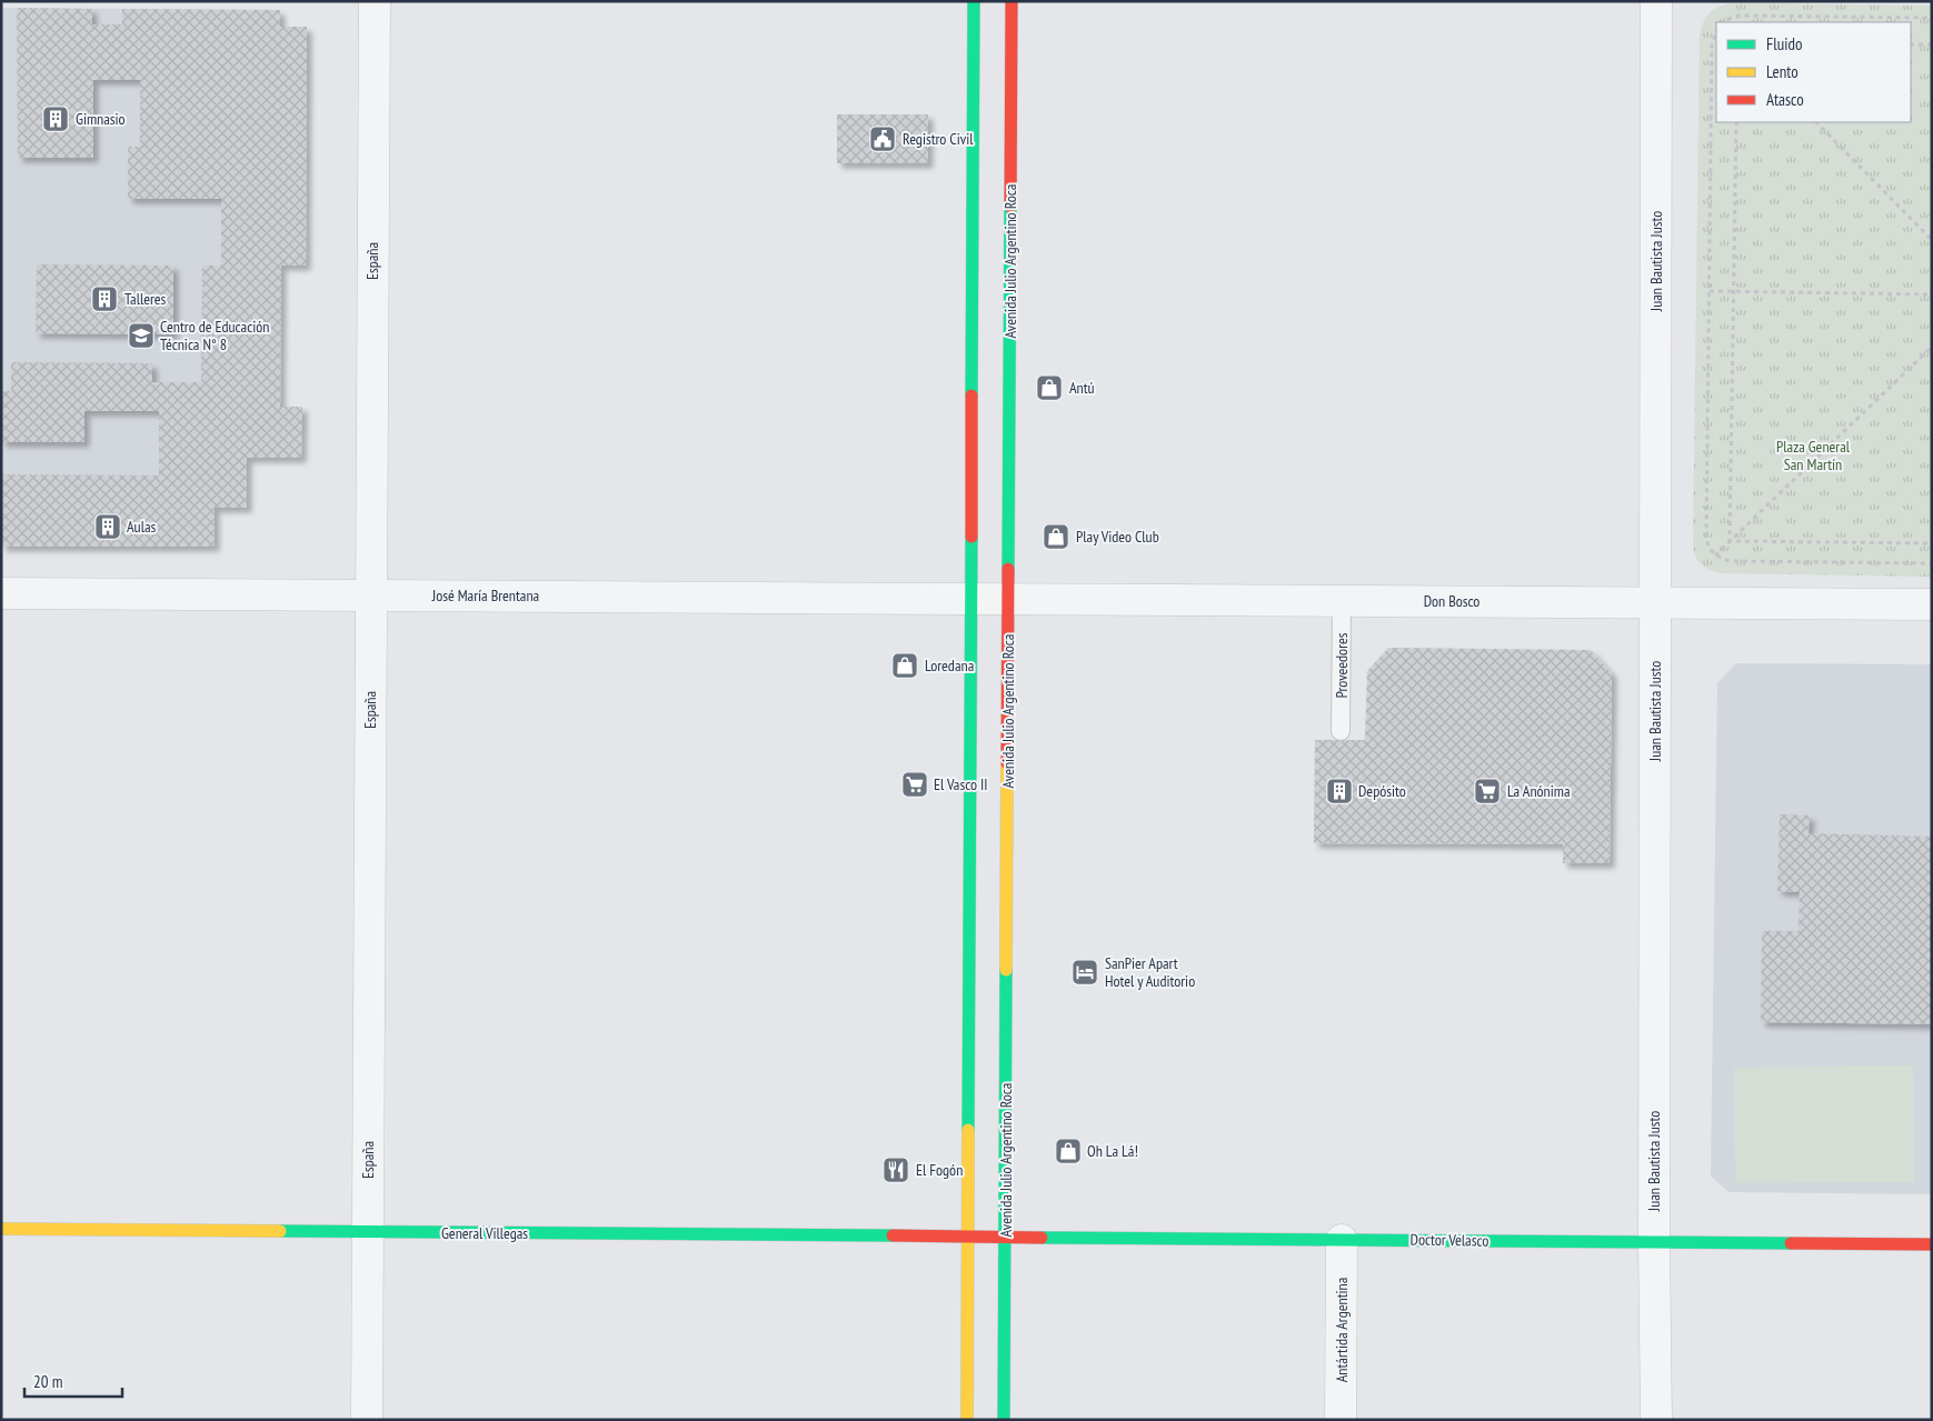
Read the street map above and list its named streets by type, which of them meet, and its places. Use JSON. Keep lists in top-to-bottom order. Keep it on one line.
{"streets":{"main road":["Avenida Julio Argentino Roca","General Villegas","Doctor Velasco"],"street":["España","Juan Bautista Justo","José María Brentana","Don Bosco","Antártida Argentina"],"lane":["Proveedores"]},"crossings":[["España","José María Brentana"],["España","General Villegas"],["Avenida Julio Argentino Roca","Don Bosco"],["Avenida Julio Argentino Roca","Doctor Velasco"],["Juan Bautista Justo","Don Bosco"],["Juan Bautista Justo","Doctor Velasco"],["José María Brentana","Don Bosco"],["Don Bosco","Proveedores"],["General Villegas","Doctor Velasco"],["Doctor Velasco","Antártida Argentina"]],"parks":["Plaza General San Martín"],"places":{"building":["Gimnasio","Talleres","Aulas","Depósito"],"public building":["Registro Civil"],"school or university":["Centro de Educación Técnica N° 8"],"shop":["Antú","Play Video Club","Loredana","Oh La Lá!"],"supermarket":["El Vasco II","La Anónima"],"hotel":["SanPier Apart Hotel y Auditorio"],"restaurant":["El Fogón"]},"legend":["Fluido","Lento","Atasco"],"scale_bar":"20 m"}
